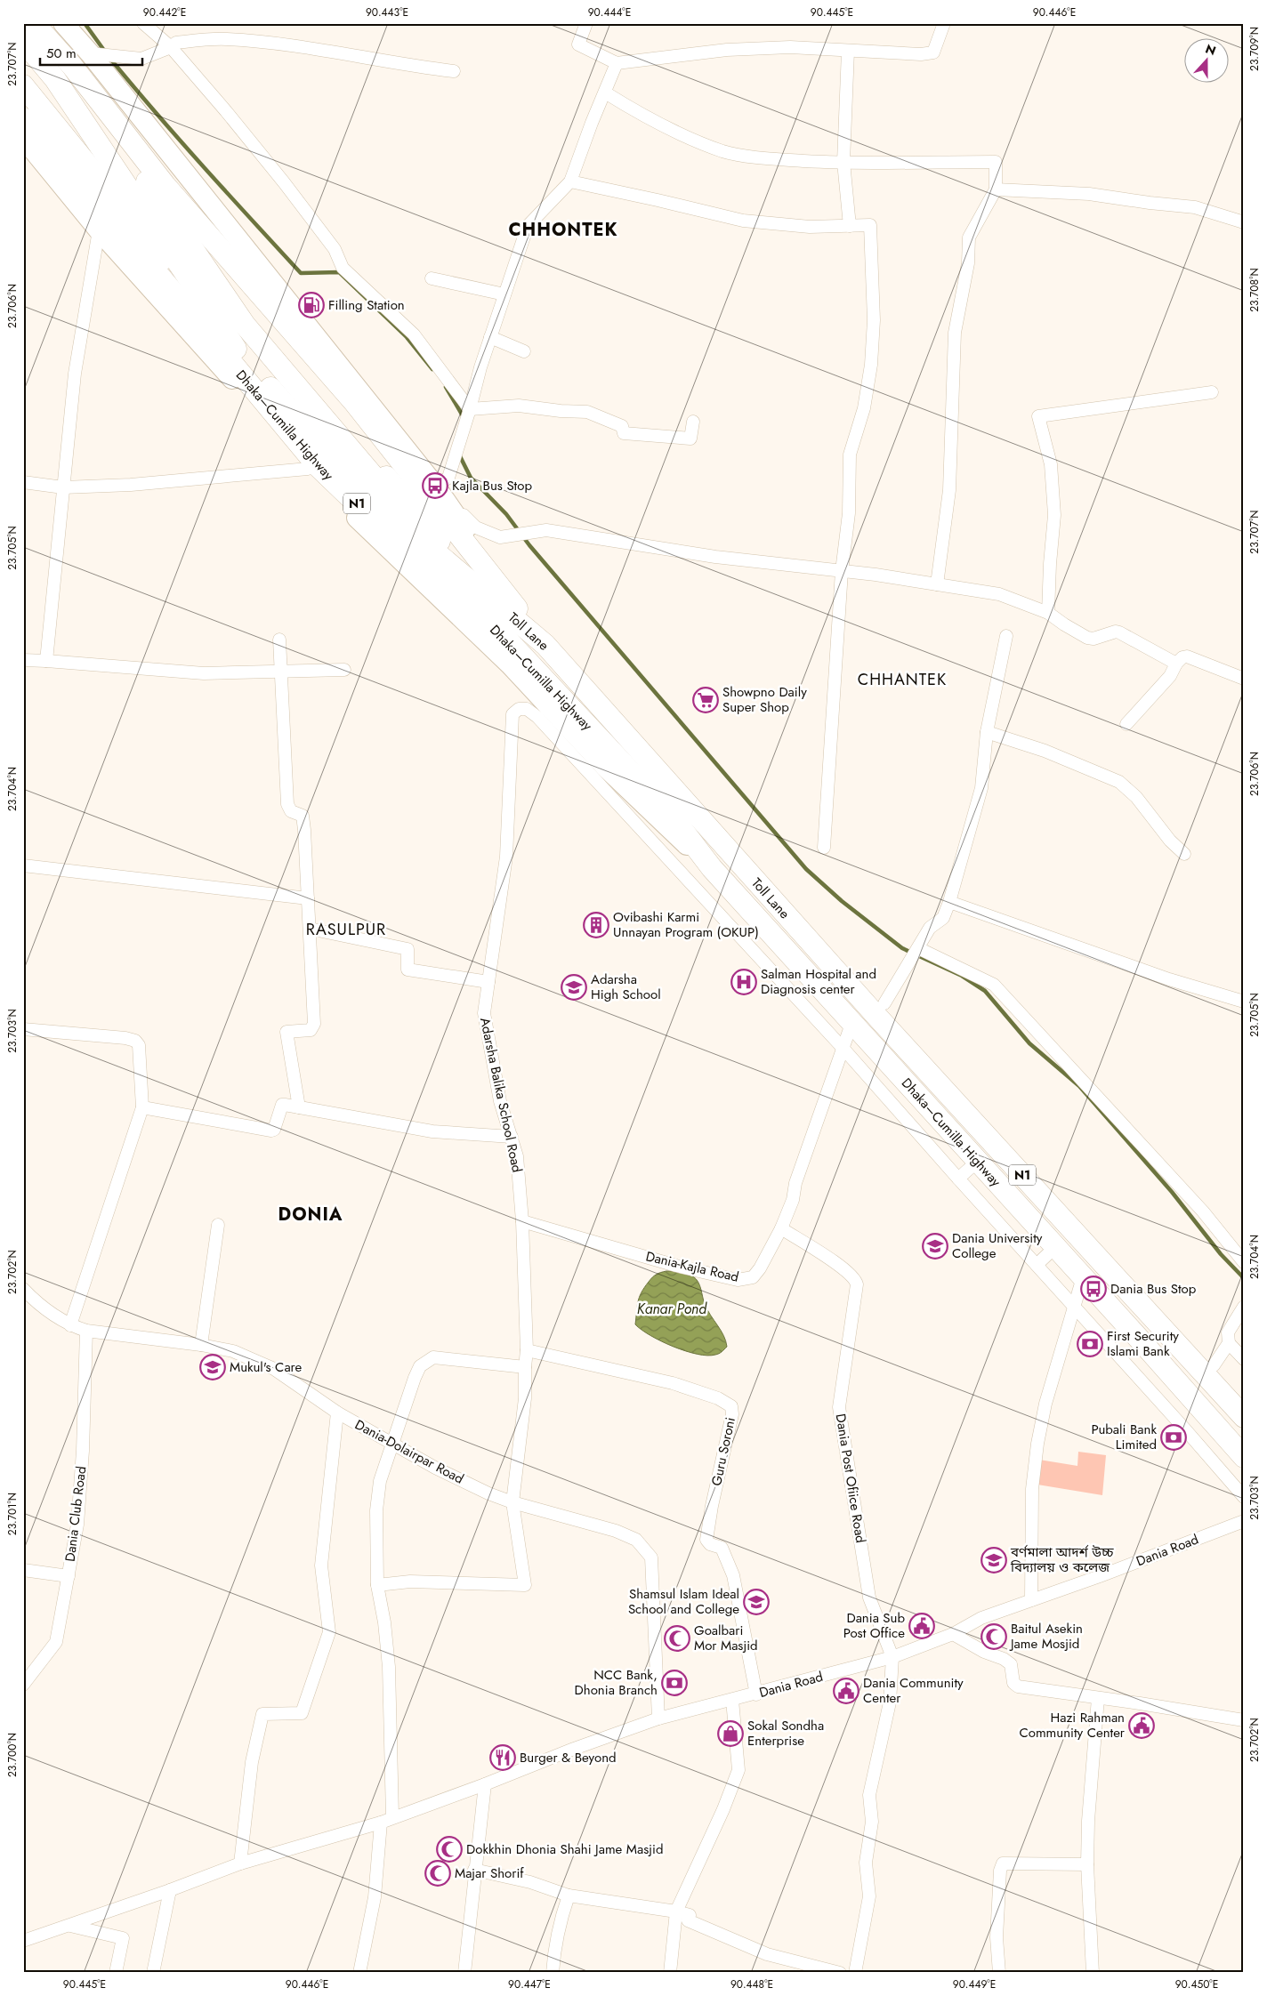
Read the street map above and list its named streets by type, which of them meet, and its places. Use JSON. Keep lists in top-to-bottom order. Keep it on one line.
{"streets":{"highway":["Dhaka–Cumilla Highway","N1","Toll Lane"],"street":["Adarsha Balika School Road","Dania-Kajla Road","Dania-Dolairpar Road","Guru Soroni","Dania Post Ofiice Road","Dania Club Road","Dania Road"]},"crossings":[["Dhaka–Cumilla Highway","Toll Lane"],["Dhaka–Cumilla Highway","Dania-Kajla Road"],["Adarsha Balika School Road","Dania-Kajla Road"],["Adarsha Balika School Road","Dania-Dolairpar Road"],["Adarsha Balika School Road","Guru Soroni"],["Dania-Kajla Road","Dania Post Ofiice Road"],["Dania-Dolairpar Road","Dania Club Road"],["Dania-Dolairpar Road","Dania Road"],["Guru Soroni","Dania Road"],["Dania Post Ofiice Road","Dania Road"]],"districts":["CHHONTEK","CHHANTEK","RASULPUR","DONIA"],"water":["Kanar Pond"],"places":{"fuel station":["Filling Station"],"bus stop":["Kajla Bus Stop","Dania Bus Stop"],"supermarket":["Showpno Daily Super Shop"],"building":["Ovibashi Karmi Unnayan Program (OKUP)"],"hospital":["Salman Hospital and Diagnosis center"],"school or university":["Adarsha High School","Dania University College","Mukul's Care","বর্ণমালা আদর্শ উচ্চ বিদ্যালয় ও কলেজ","Shamsul Islam Ideal School and College"],"bank":["First Security Islami Bank","Pubali Bank Limited","NCC Bank, Dhonia Branch"],"public building":["Dania Sub Post Office","Dania Community Center","Hazi Rahman Community Center"],"mosque":["Baitul Asekin Jame Mosjid","Goalbari Mor Masjid","Dokkhin Dhonia Shahi Jame Masjid","Majar Shorif"],"shop":["Sokal Sondha Enterprise"],"restaurant":["Burger & Beyond"]},"scale_bar":"50 m","north":"top","coordinates":["90.442°E","90.443°E","90.444°E","90.445°E","90.446°E","23.709°N","23.707°N","23.708°N","23.706°N","23.705°N","23.704°N","23.703°N","23.702°N","23.701°N","23.700°N","90.447°E","90.448°E","90.449°E","90.450°E"]}
